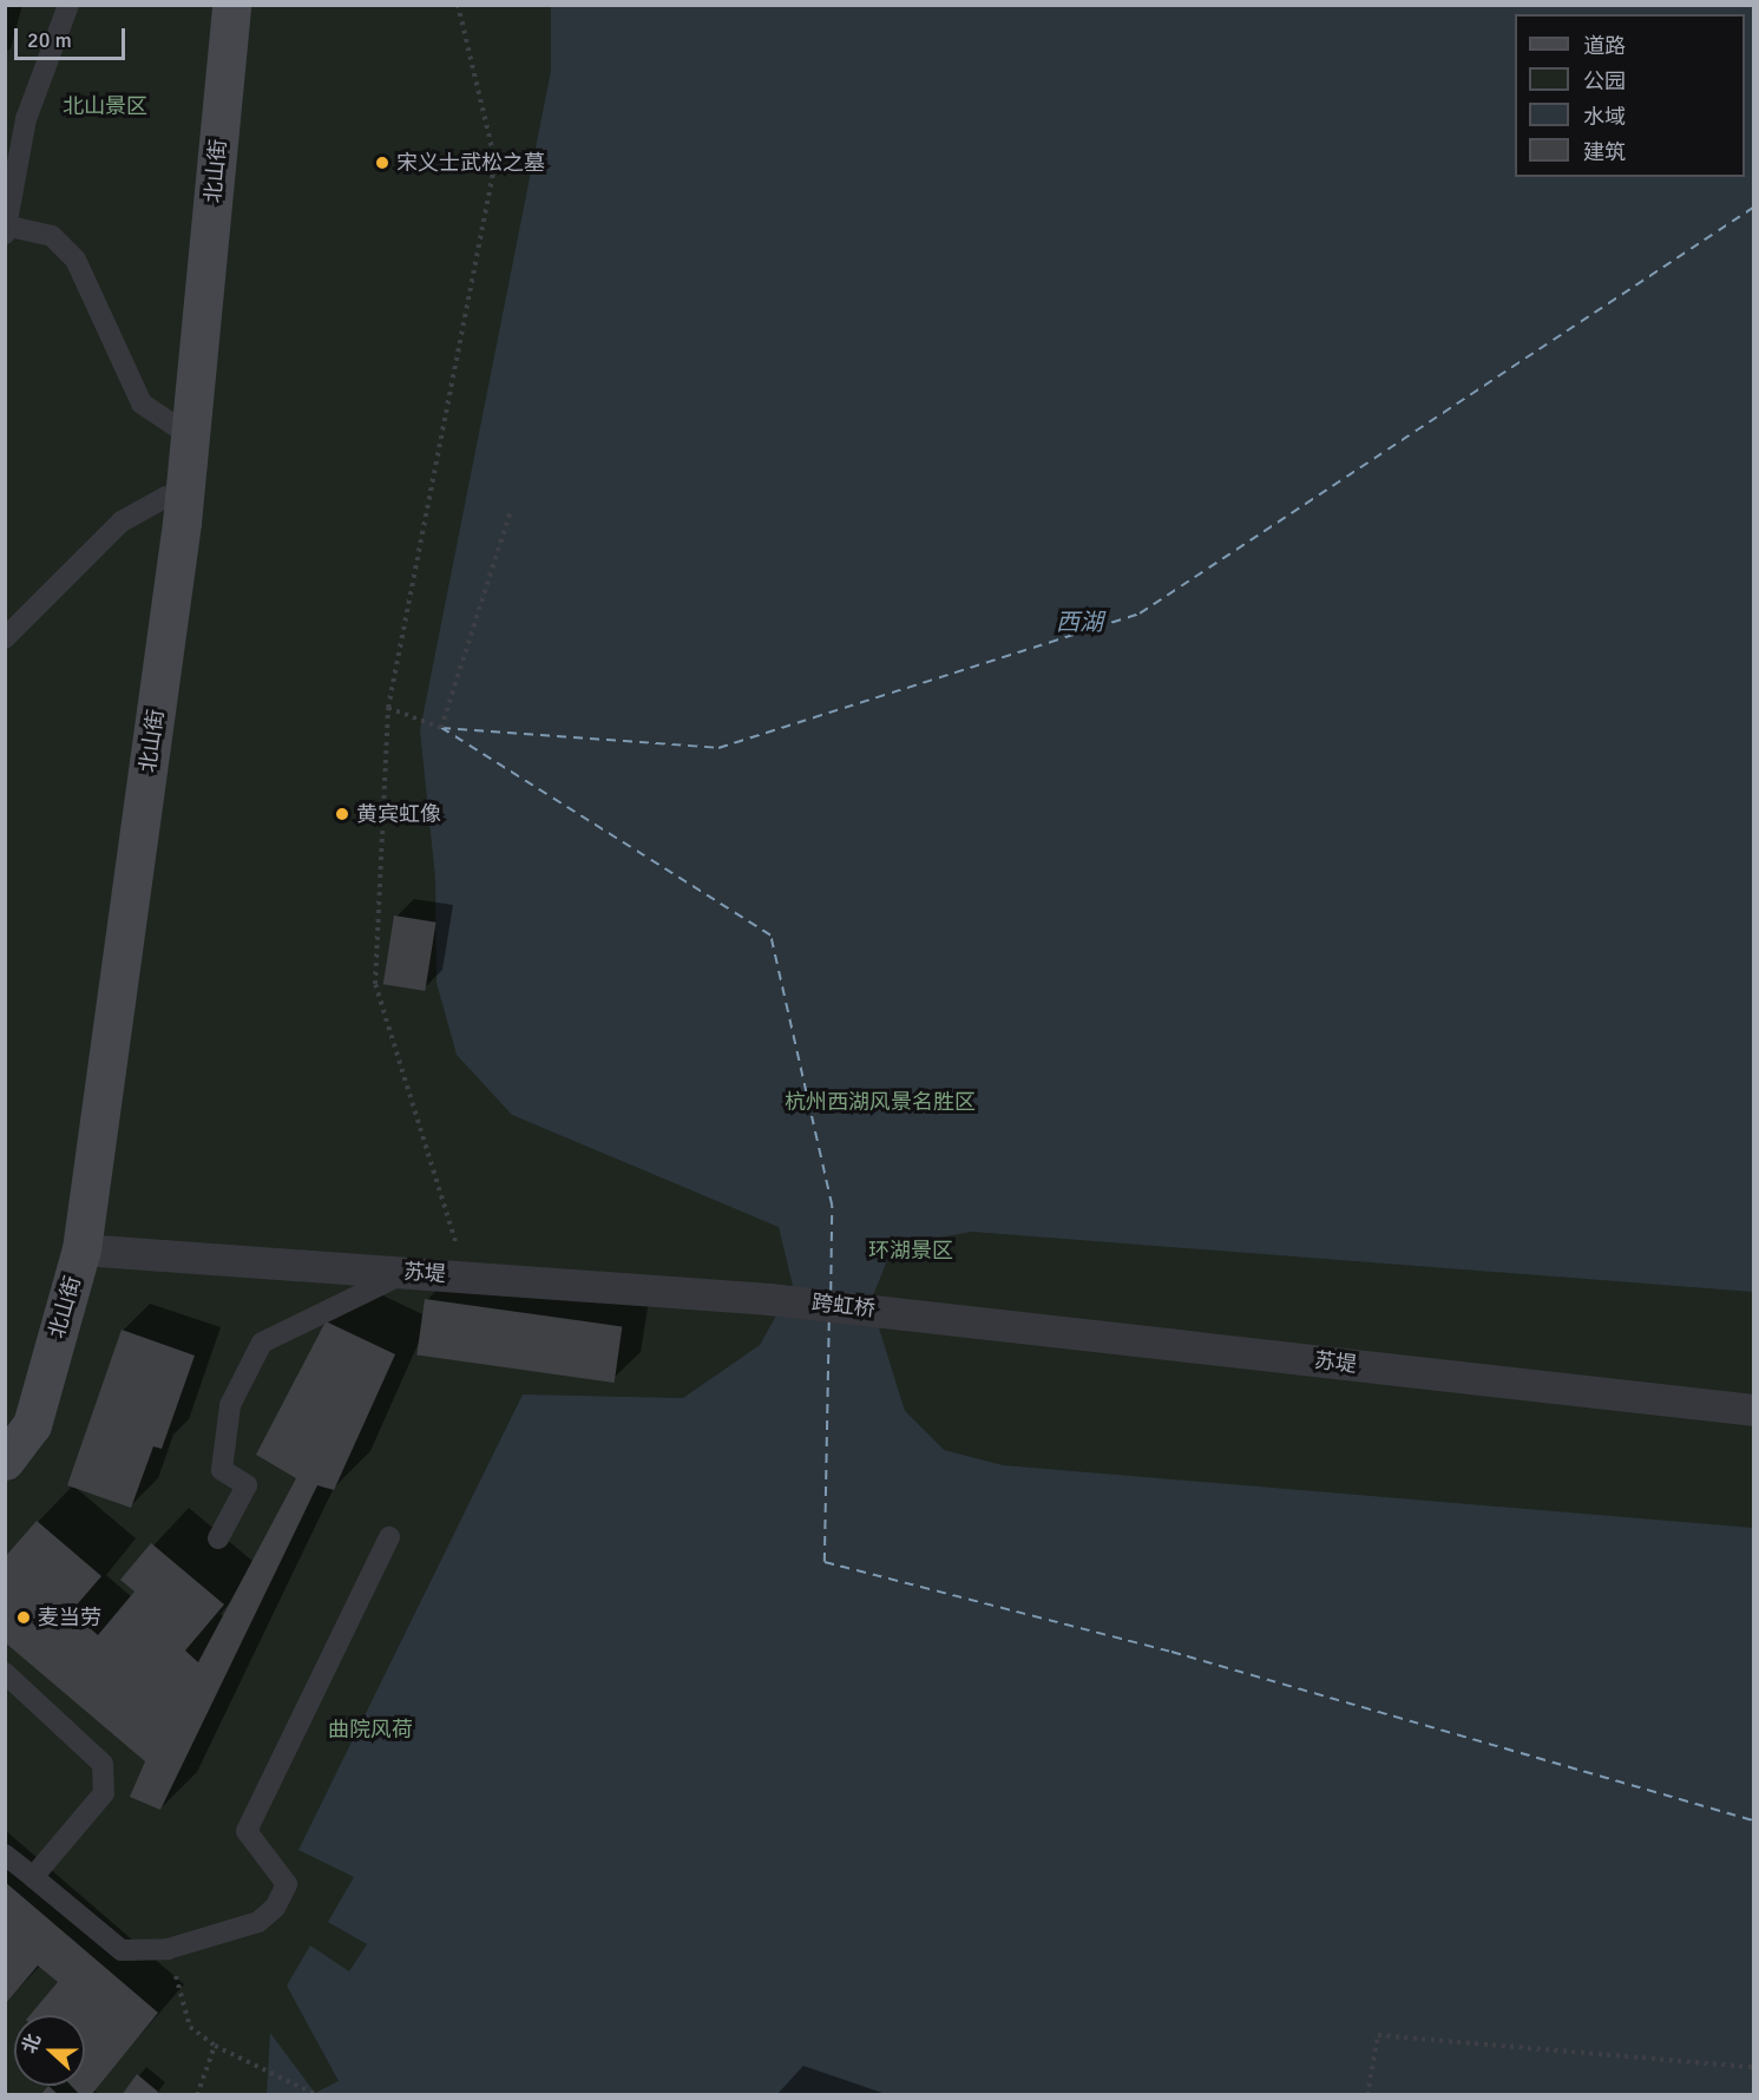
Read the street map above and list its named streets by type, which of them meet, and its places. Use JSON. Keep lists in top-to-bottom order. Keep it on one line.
{"streets":{"main road":["北山街"],"street":["苏堤","跨虹桥"]},"crossings":[["北山街","苏堤"],["苏堤","跨虹桥"]],"water":["西湖"],"parks":["北山景区","杭州西湖风景名胜区","环湖景区","曲院风荷"],"places":["宋义士武松之墓","黄宾虹像","麦当劳"],"legend":["道路","公园","水域","建筑"],"scale_bar":"20 m","north":"left"}
